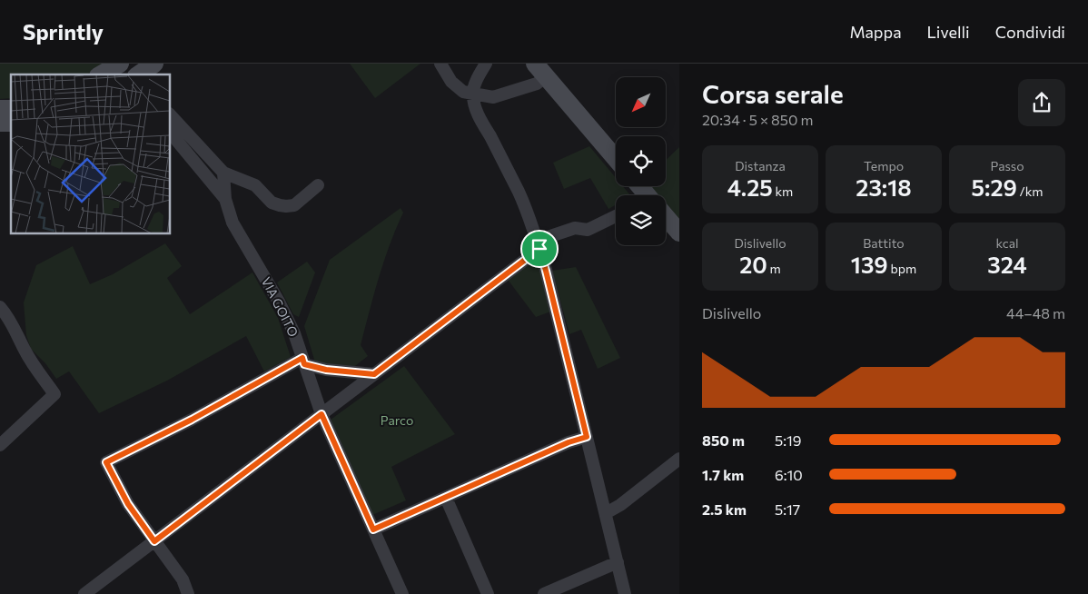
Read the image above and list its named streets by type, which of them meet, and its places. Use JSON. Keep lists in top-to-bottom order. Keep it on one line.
{"streets":{"street":["VIA GOITO"]},"parks":["Parco"],"north":"bottom left","page":{"header":"Sprintly","nav":["Mappa","Livelli","Condividi"],"heading":["Corsa serale","20:34 · 5 × 850 m"],"stats":[["Distanza","4.25 km"],["Tempo","23:18"],["Passo","5:29 /km"],["Dislivello","20 m"],["Battito","139 bpm"],["kcal","324"]],"chart":["Dislivello","44–48 m"],"list":[{"name":"850 m","note":"5:19"},{"name":"1.7 km","note":"6:10"},{"name":"2.5 km","note":"5:17"}]}}
